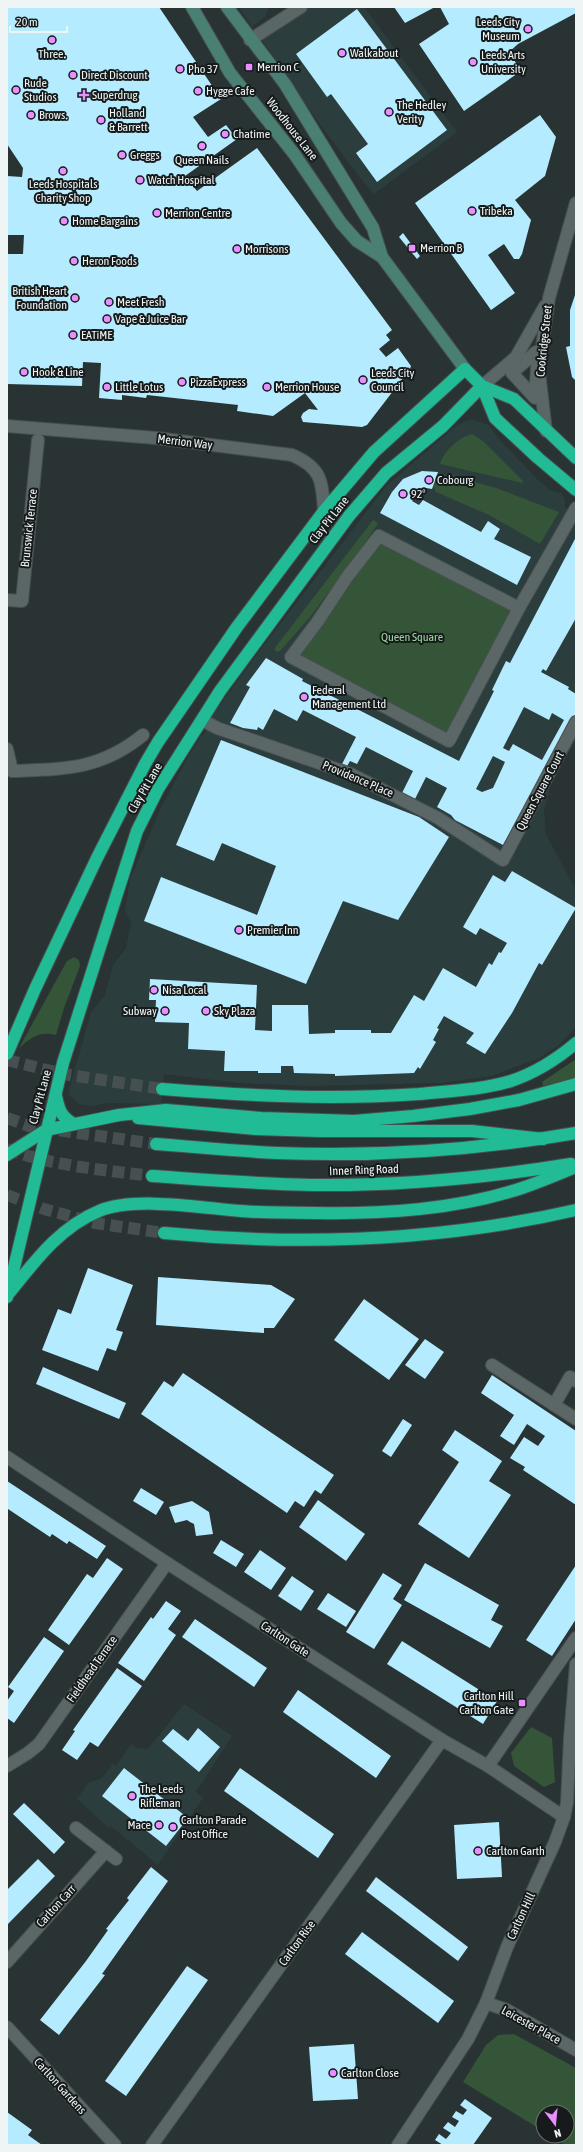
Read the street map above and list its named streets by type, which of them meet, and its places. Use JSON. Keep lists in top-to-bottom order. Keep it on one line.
{"streets":{"highway":["Woodhouse Lane","Clay Pit Lane","Inner Ring Road"],"street":["Cookridge Street","Merrion Way","Brunswick Terrace","Providence Place","Queen Square Court","Carlton Gate","Fieldhead Terrace","Carlton Carr","Carlton Hill","Carlton Rise","Leicester Place","Carlton Gardens"]},"crossings":[["Woodhouse Lane","Cookridge Street"],["Woodhouse Lane","Clay Pit Lane"],["Cookridge Street","Clay Pit Lane"],["Merrion Way","Clay Pit Lane"],["Clay Pit Lane","Providence Place"],["Providence Place","Queen Square Court"],["Carlton Gate","Fieldhead Terrace"],["Carlton Gate","Carlton Hill"],["Carlton Gate","Carlton Rise"],["Carlton Hill","Leicester Place"]],"parks":["Queen Square"],"places":{"other":["Leeds City Museum","Three.","Walkabout","Leeds Arts University","Pho 37","Direct Discount","Rude Studios","Hygge Cafe","The Hedley Verity","Brows.","Holland & Barrett","Chatime","Queen Nails","Greggs","Leeds Hospitals Charity Shop","Watch Hospital","Tribeka","Merrion Centre","Home Bargains","Morrisons","Heron Foods","British Heart Foundation","Meet Fresh","Vape & Juice Bar","EATiME","Hook & Line","Leeds City Council","PizzaExpress","Little Lotus","Merrion House","Cobourg","92°","Federal Management Ltd","Premier Inn","Nisa Local","Subway","Sky Plaza","The Leeds Rifleman","Mace","Carlton Parade Post Office","Carlton Garth","Carlton Close"],"transit":["Merrion C","Merrion B","Carlton Hill Carlton Gate"],"health":["Superdrug"]},"scale_bar":"20 m","north":"bottom"}
